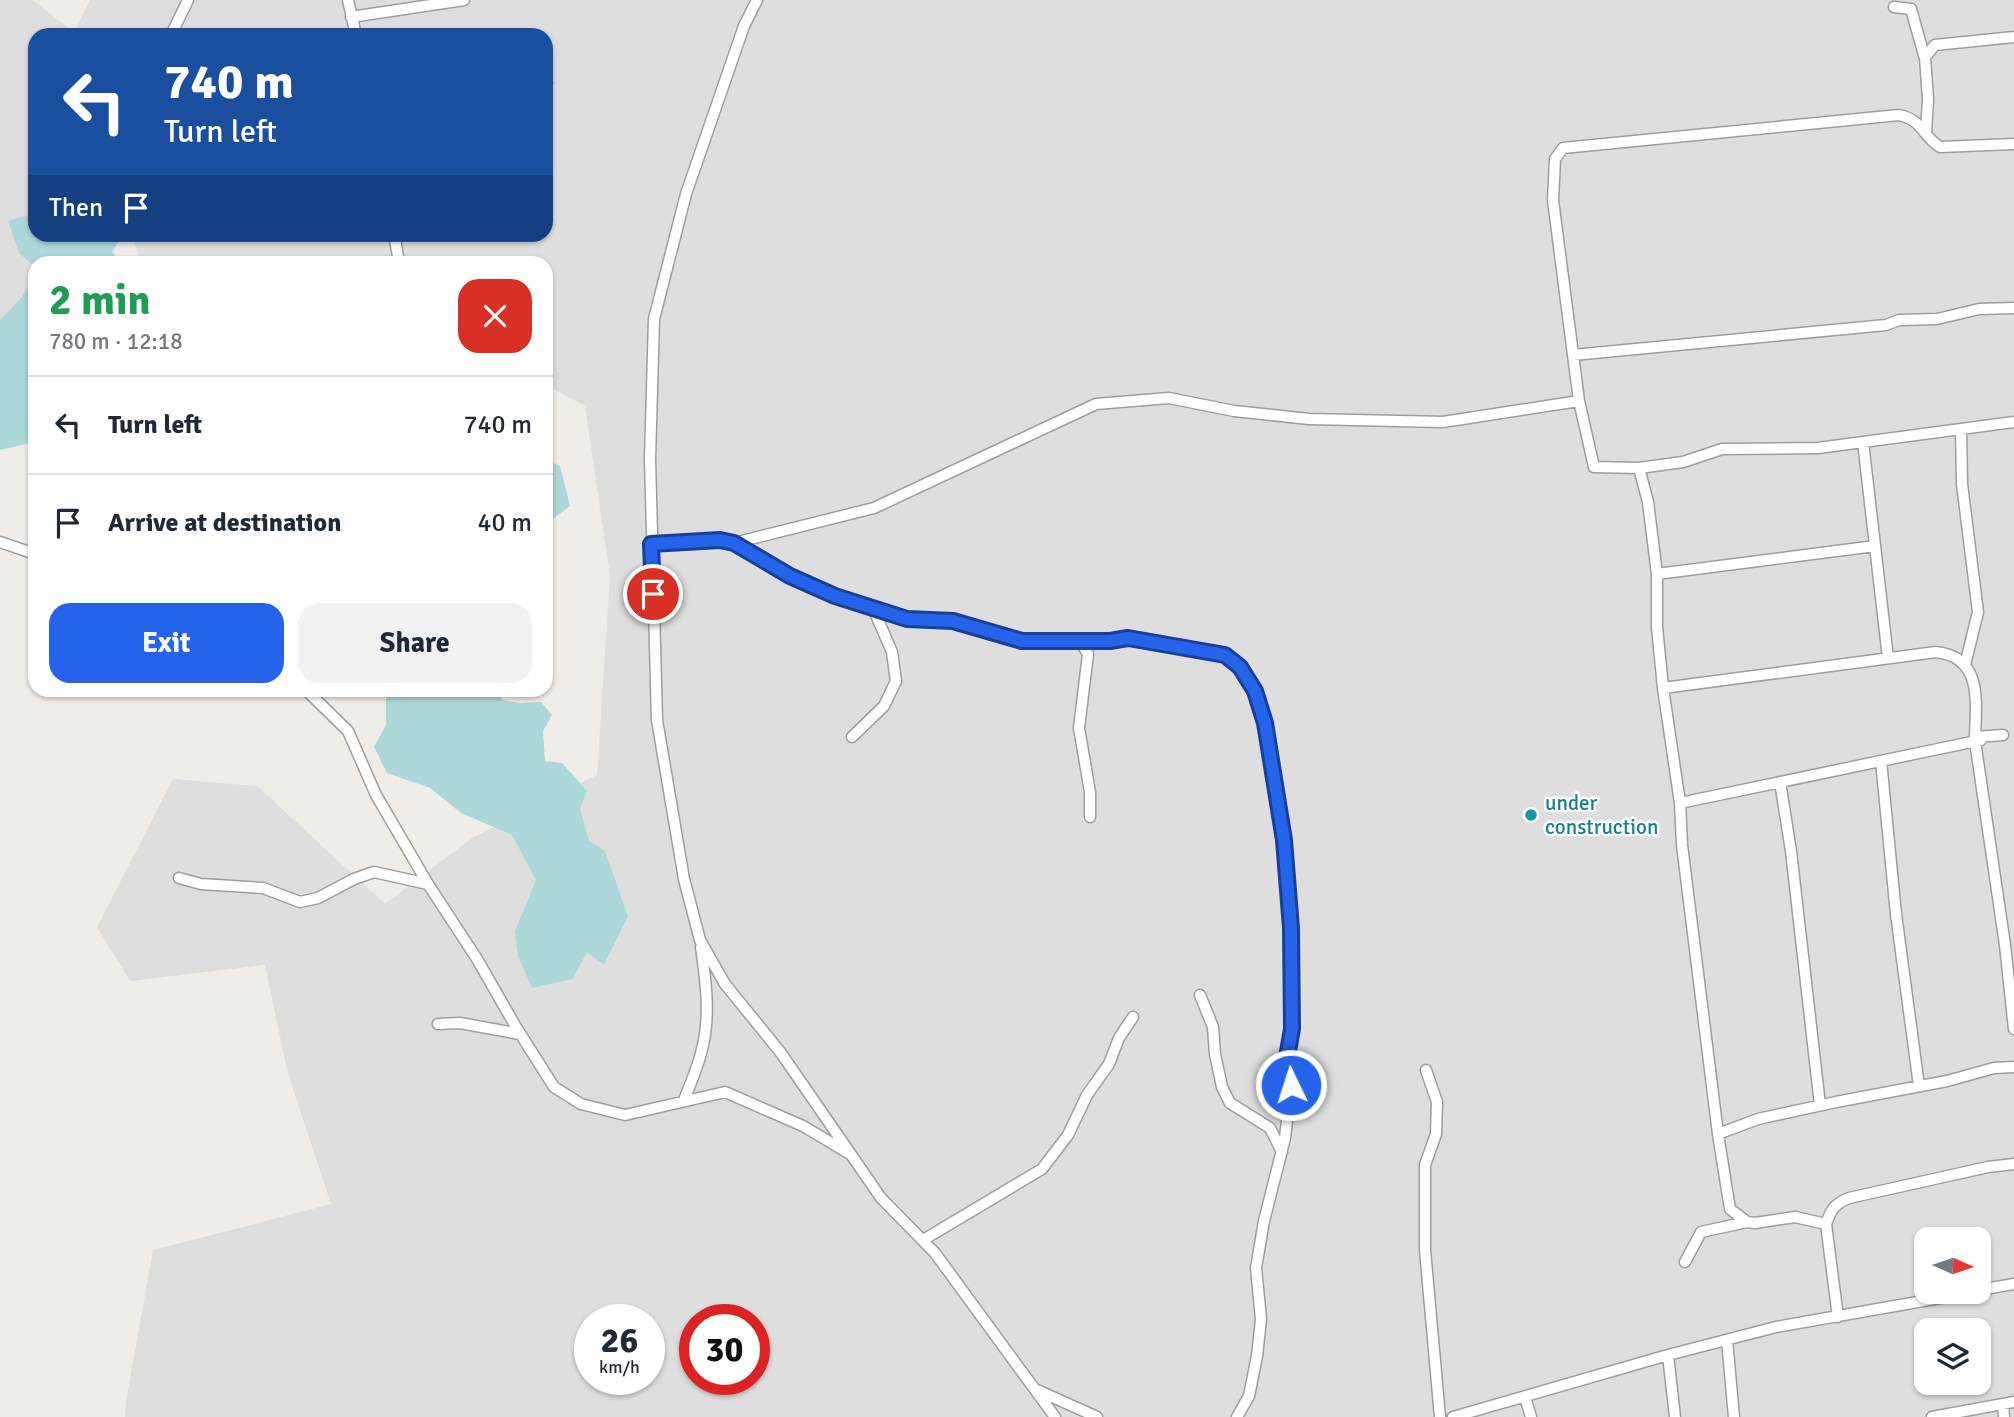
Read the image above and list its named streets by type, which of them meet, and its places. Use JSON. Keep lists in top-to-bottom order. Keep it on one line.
{"places":["under construction"],"north":"right","page":{"turn":["740 m","Turn left"],"then":"Then","heading":["2 min","780 m · 12:18"],"list":[{"name":"Turn left","value":"740 m"},{"name":"Arrive at destination","value":"40 m"}],"buttons":["Exit","Share"],"speed":"26 km/h","limit":"30"}}
